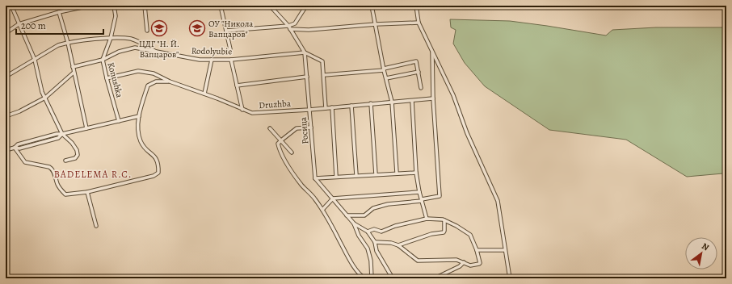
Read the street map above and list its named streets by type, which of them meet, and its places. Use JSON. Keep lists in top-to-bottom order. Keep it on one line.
{"streets":{"street":["Rodolyubie","Konushka","Druzhba","Росица"]},"crossings":[["Rodolyubie","Konushka"],["Rodolyubie","Росица"],["Konushka","Druzhba"],["Druzhba","Росица"]],"districts":["BADELEMA R.C."],"places":{"school or university":["ЦДГ \"Н. Й. Вапцаров\"","ОУ \"Никола Вапцаров\""]},"scale_bar":"200 m","north":"top right"}
